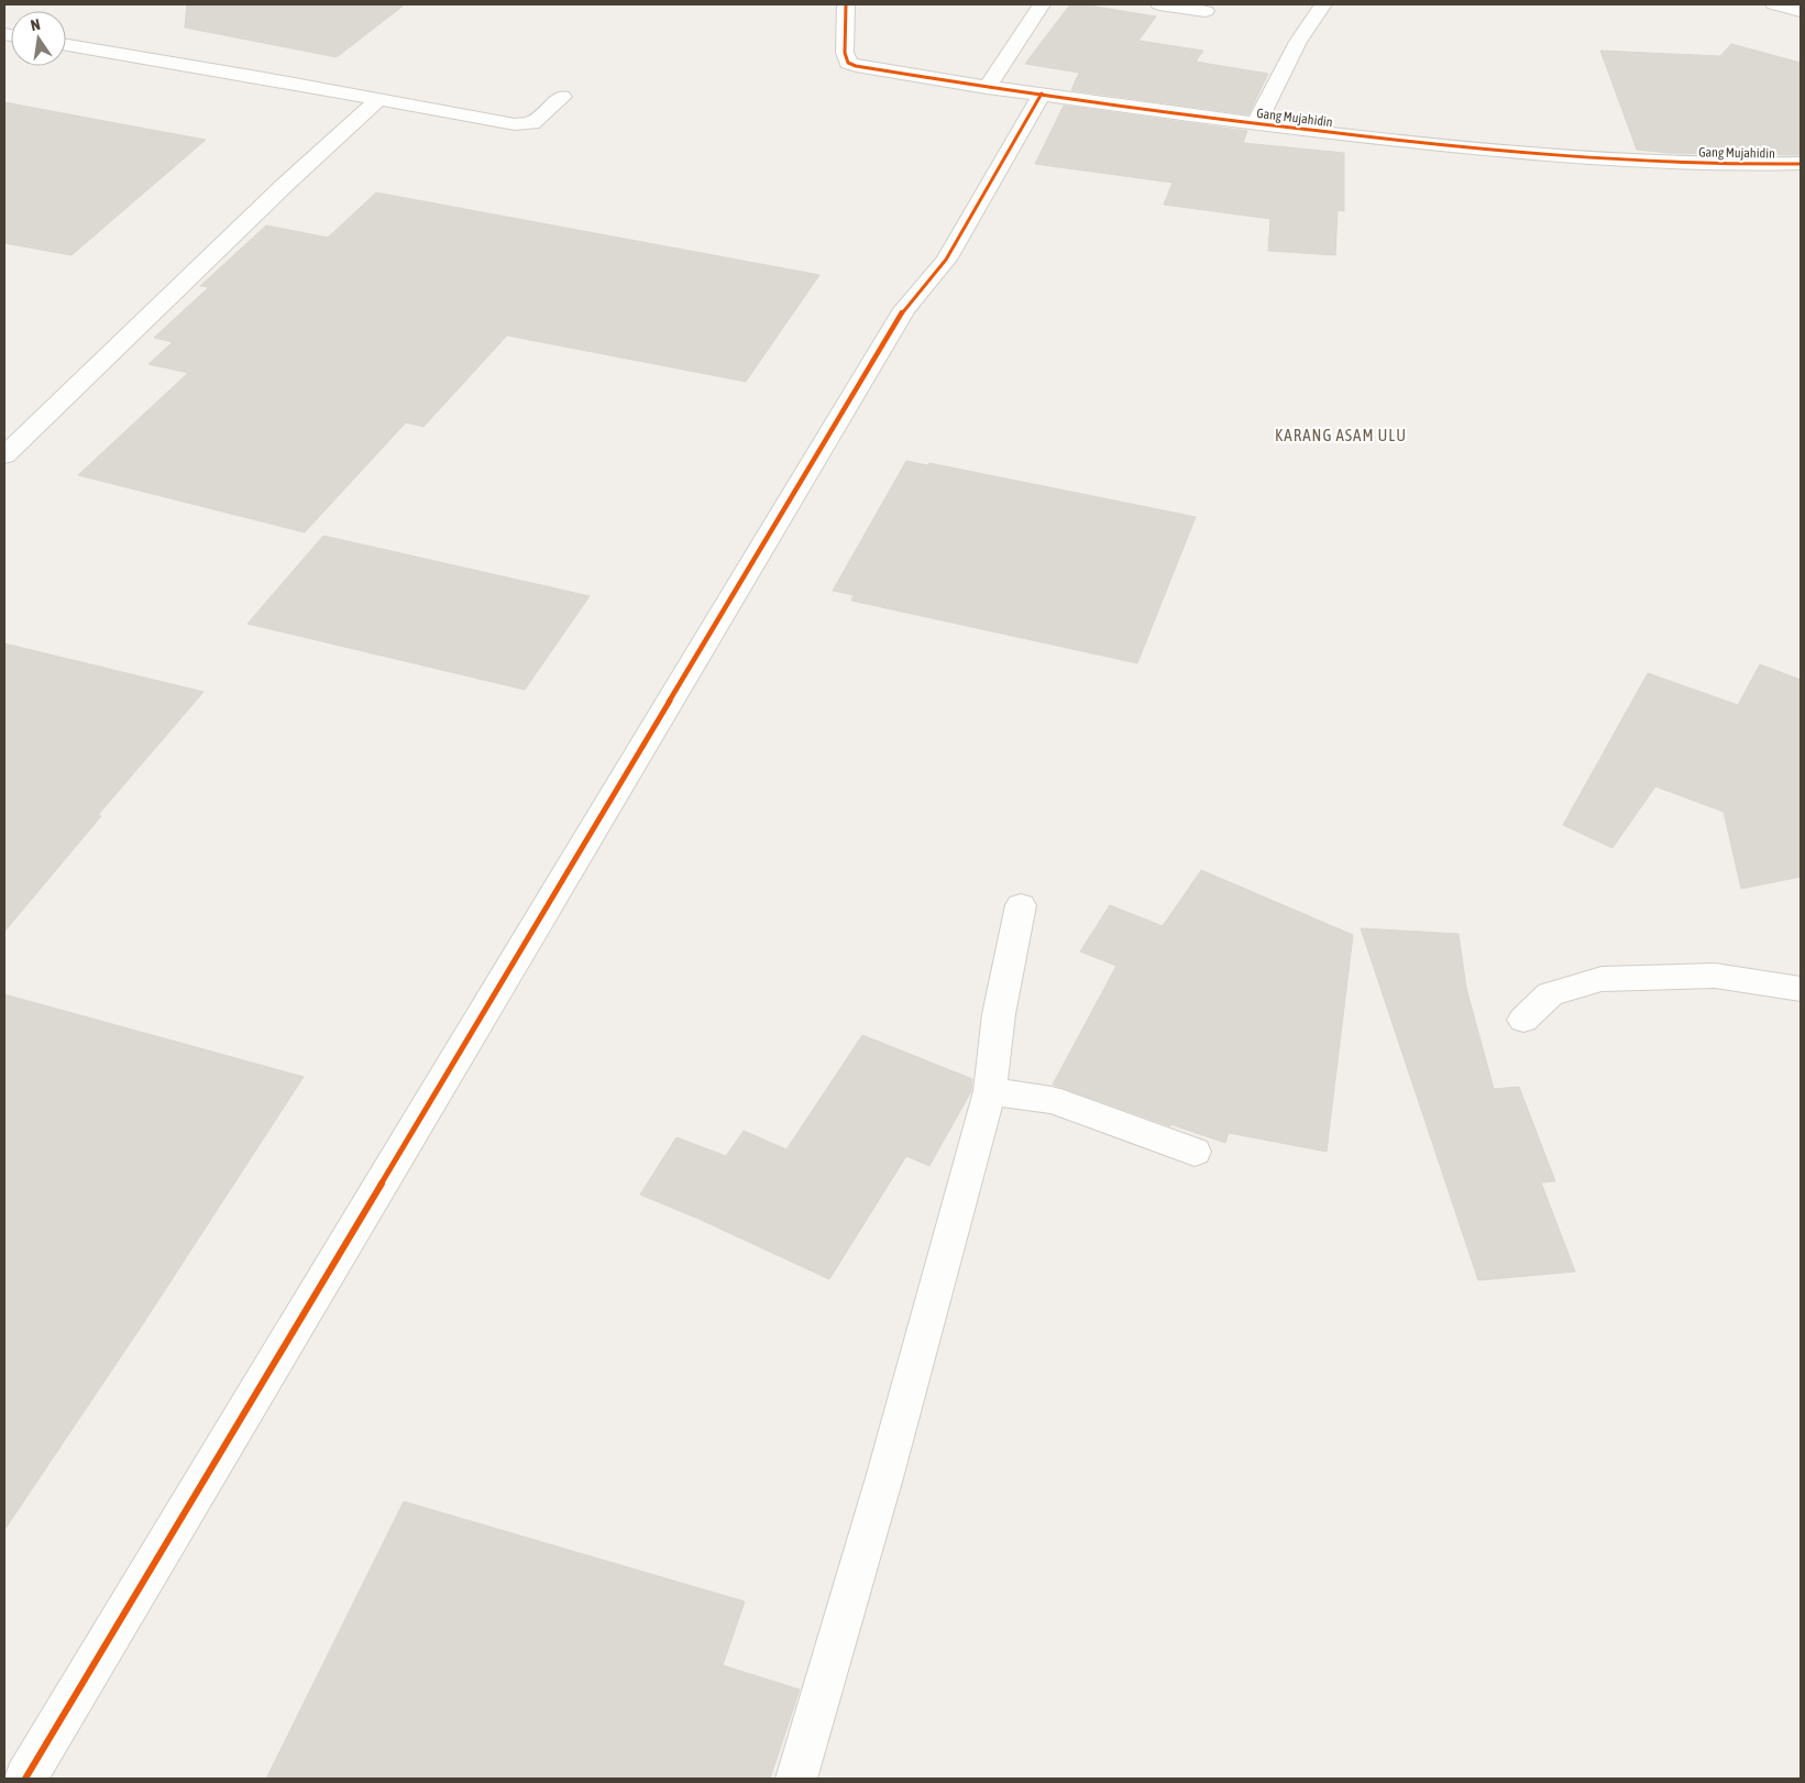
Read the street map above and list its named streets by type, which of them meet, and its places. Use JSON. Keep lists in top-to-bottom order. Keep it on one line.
{"streets":{"street":["Gang Mujahidin"]},"districts":["KARANG ASAM ULU"],"north":"top"}
